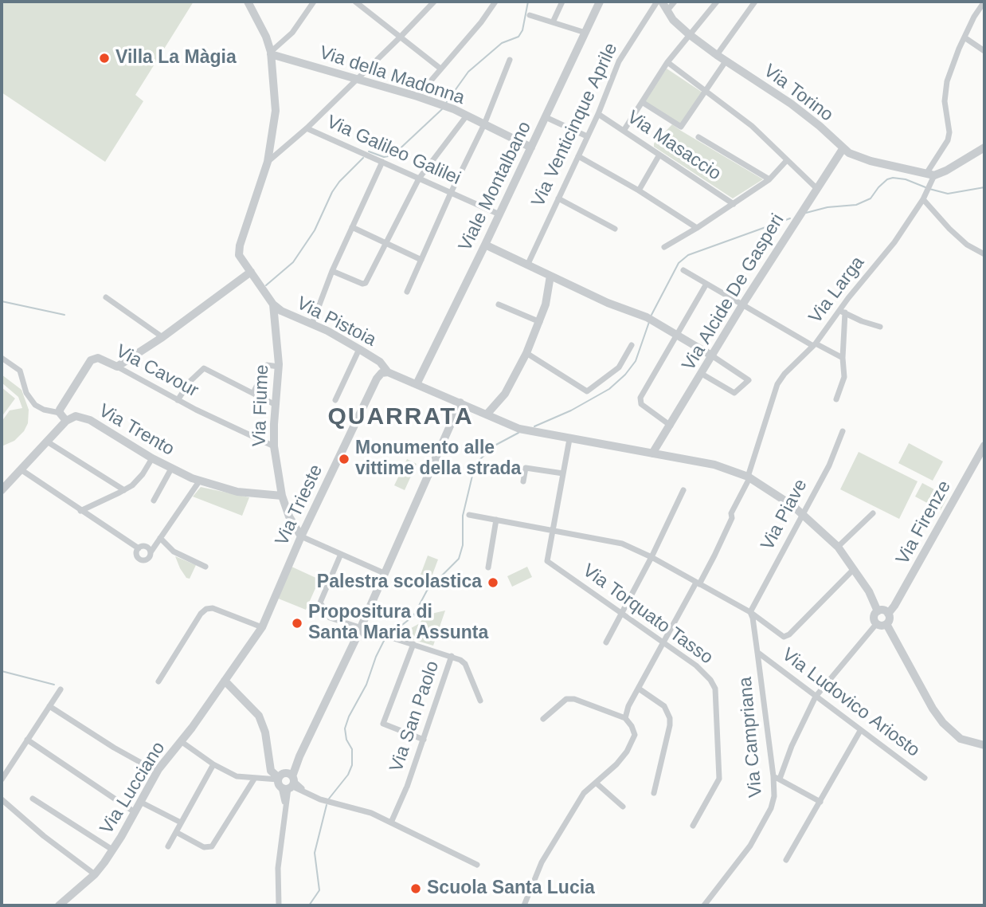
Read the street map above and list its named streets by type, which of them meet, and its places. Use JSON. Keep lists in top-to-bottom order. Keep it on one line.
{"streets":{"street":["Via della Madonna","Via Torino","Via Venticinque Aprile","Via Masaccio","Via Galileo Galilei","Viale Montalbano","Via Larga","Via Alcide De Gasperi","Via Pistoia","Via Cavour","Via Fiume","Via Trento","Via Trieste","Via Piave","Via Firenze","Via Torquato Tasso","Via Ludovico Ariosto","Via San Paolo","Via Campriana","Via Lucciano"]},"crossings":[["Via della Madonna","Viale Montalbano"],["Via della Madonna","Via Pistoia"],["Via Torino","Via Larga"],["Via Torino","Via Alcide De Gasperi"],["Via Venticinque Aprile","Via Masaccio"],["Via Galileo Galilei","Viale Montalbano"],["Via Larga","Via Torquato Tasso"],["Via Pistoia","Via Fiume"],["Via Pistoia","Via Trieste"],["Via Cavour","Via Fiume"],["Via Fiume","Via Trento"],["Via Fiume","Via Trieste"],["Via Trieste","Via Lucciano"],["Via Piave","Via Campriana"],["Via Ludovico Ariosto","Via Campriana"]],"districts":["QUARRATA"],"places":["Villa La Màgia","Monumento alle vittime della strada","Palestra scolastica","Propositura di Santa Maria Assunta","Scuola Santa Lucia"]}
